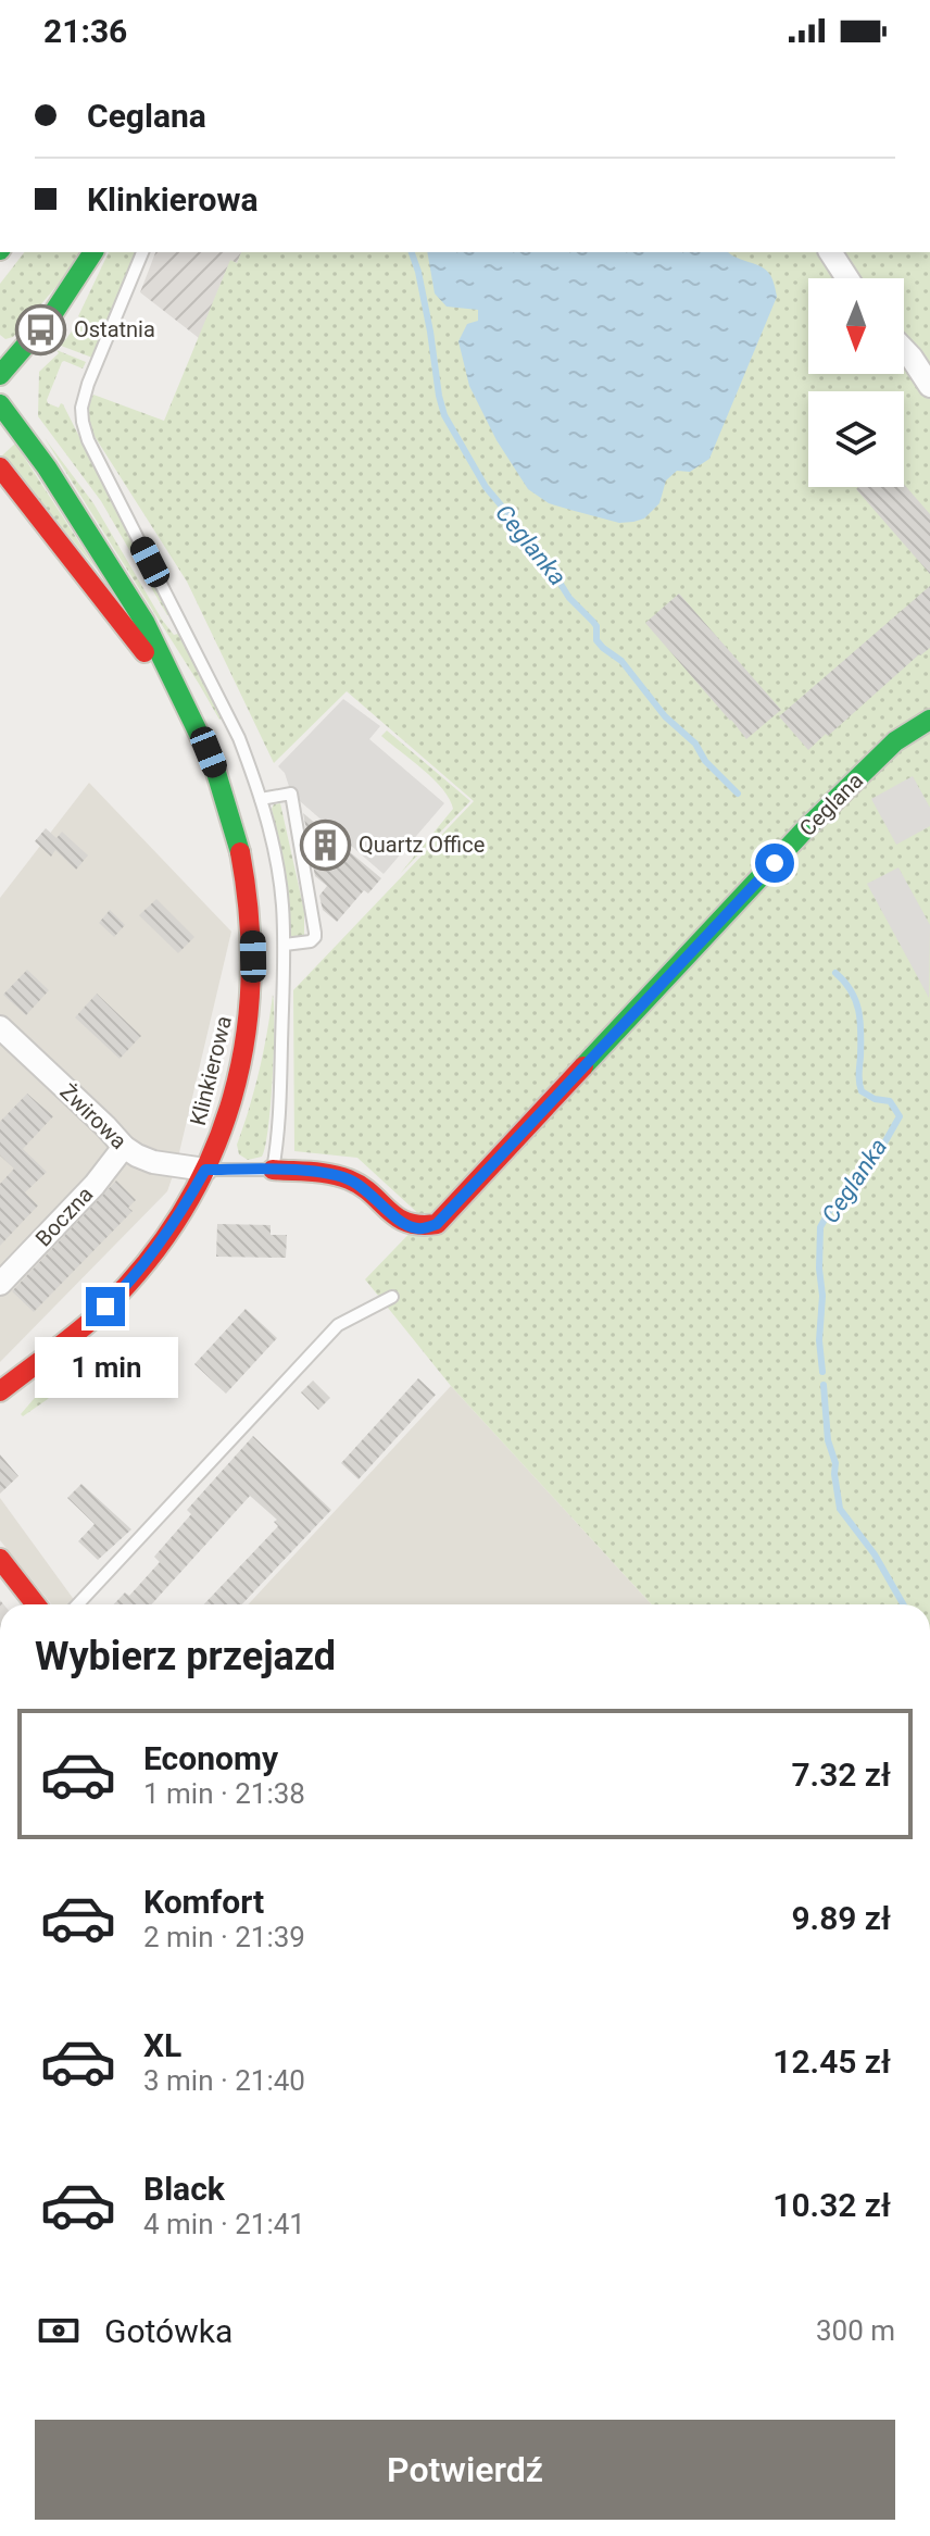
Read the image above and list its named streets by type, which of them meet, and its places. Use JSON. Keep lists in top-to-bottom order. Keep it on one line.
{"streets":{"street":["Ceglana","Klinkierowa","Żwirowa","Boczna"]},"crossings":[["Klinkierowa","Żwirowa"],["Żwirowa","Boczna"]],"water":["Ceglanka"],"places":{"bus stop":["Ostatnia"],"building":["Quartz Office"]},"north":"bottom","page":{"status":"21:36","banner":["Ceglana","Klinkierowa"],"bubble":"1 min","heading":"Wybierz przejazd","list":[{"name":"Economy","note":"1 min · 21:38","value":"7.32 zł"},{"name":"Komfort","note":"2 min · 21:39","value":"9.89 zł"},{"name":"XL","note":"3 min · 21:40","value":"12.45 zł"},{"name":"Black","note":"4 min · 21:41","value":"10.32 zł"}],"pay":["Gotówka","300 m"],"buttons":"Potwierdź"}}
